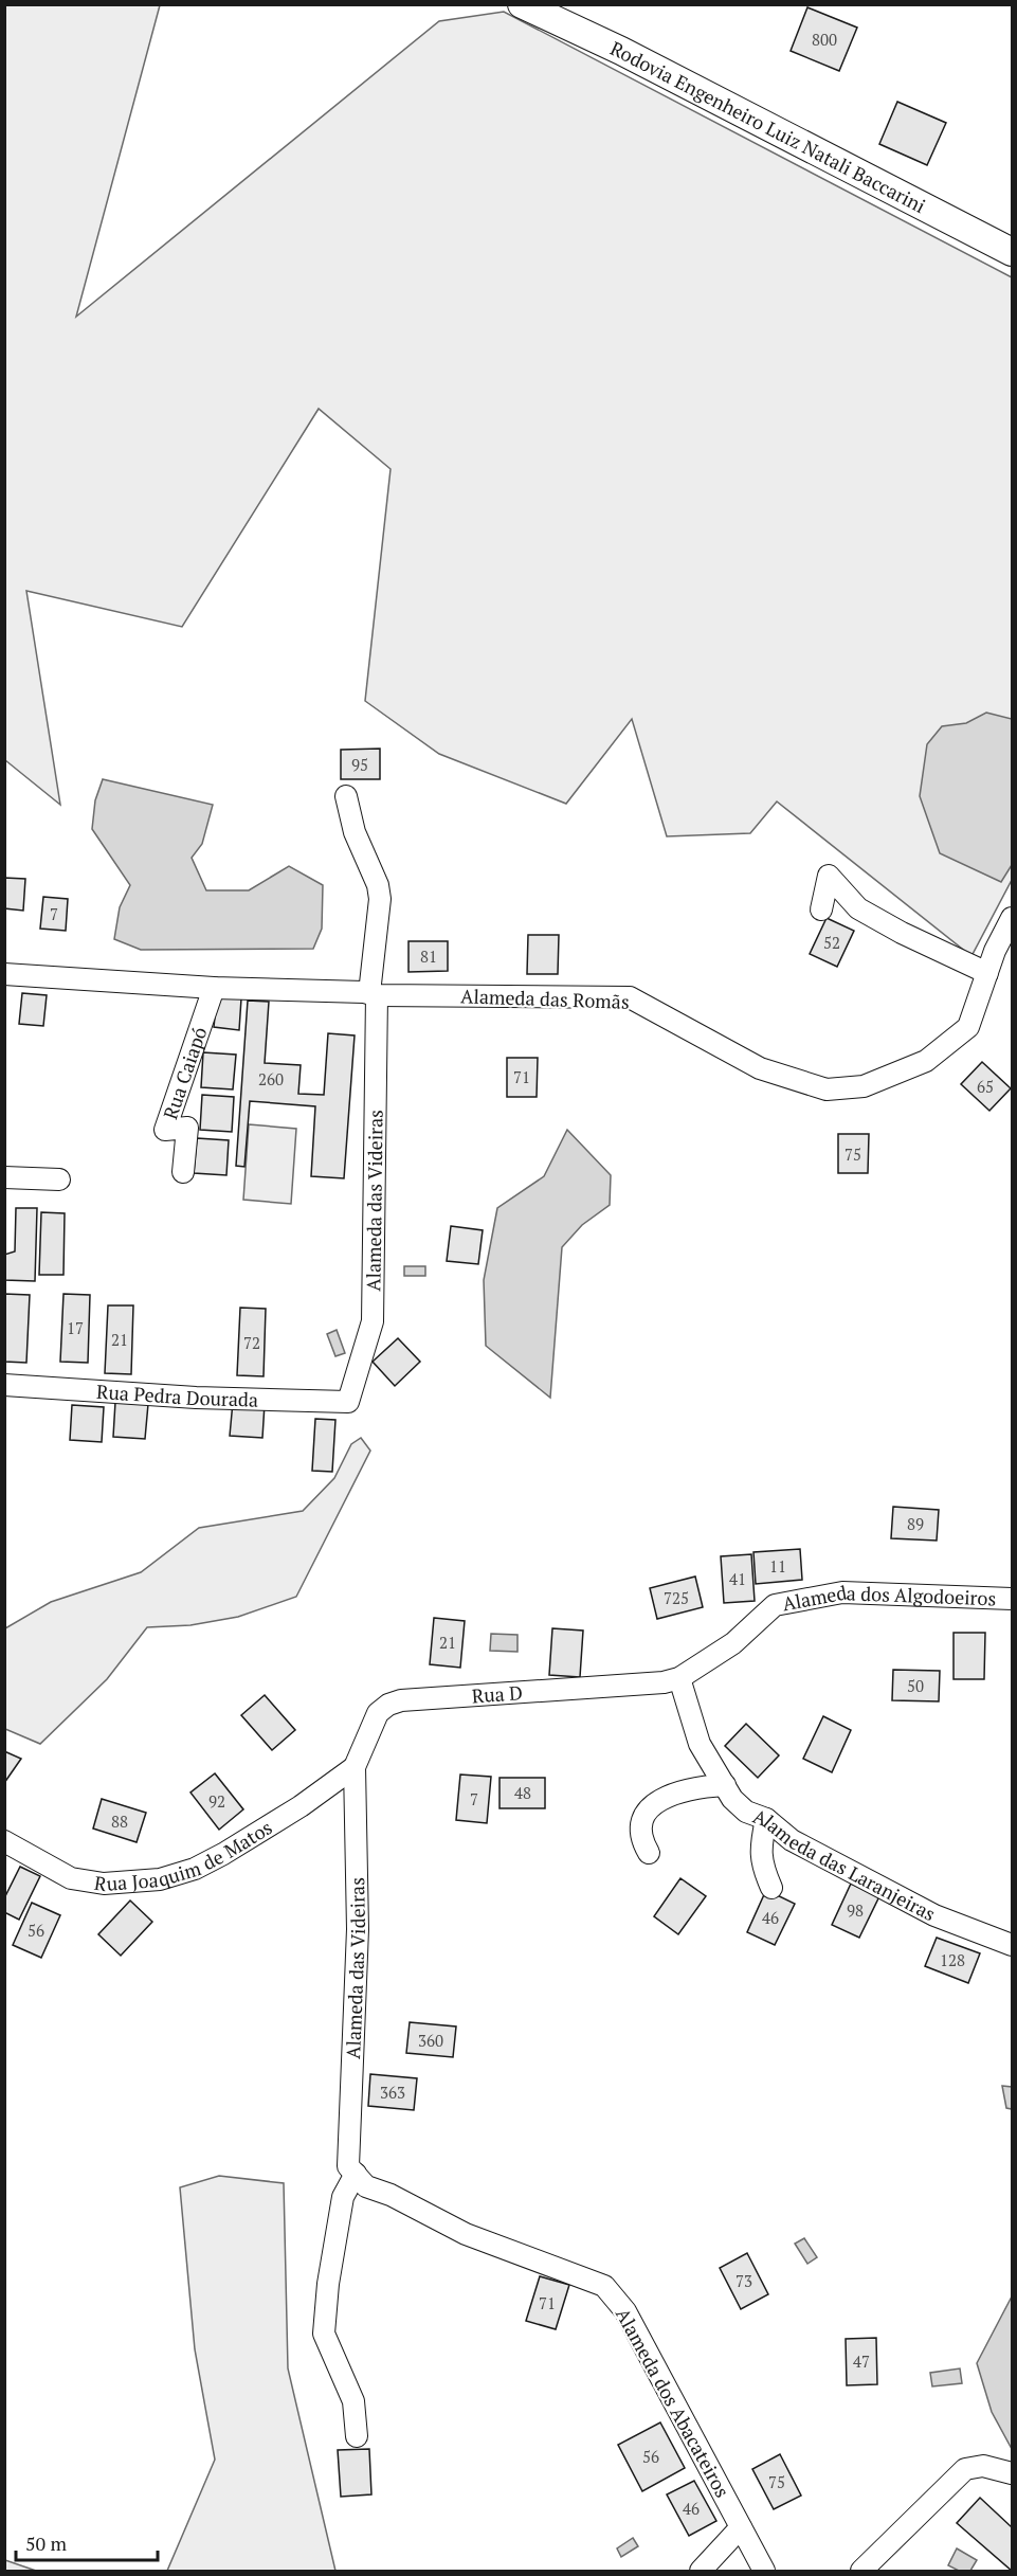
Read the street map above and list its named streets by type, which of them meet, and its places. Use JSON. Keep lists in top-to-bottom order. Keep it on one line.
{"streets":{"main road":["Rodovia Engenheiro Luiz Natali Baccarini"],"street":["Alameda das Romãs","Rua Caiapó","Alameda das Videiras","Rua Pedra Dourada","Alameda dos Algodoeiros","Rua D","Rua Joaquim de Matos","Alameda das Laranjeiras","Alameda dos Abacateiros"]},"crossings":[["Alameda das Romãs","Rua Caiapó"],["Alameda das Romãs","Alameda das Videiras"],["Alameda das Videiras","Rua Pedra Dourada"],["Alameda das Videiras","Rua D"],["Alameda das Videiras","Rua Joaquim de Matos"],["Alameda das Videiras","Alameda dos Abacateiros"],["Alameda dos Algodoeiros","Rua D"],["Alameda dos Algodoeiros","Alameda das Laranjeiras"],["Rua D","Rua Joaquim de Matos"],["Rua D","Alameda das Laranjeiras"]],"house_numbers":["800","95","7","52","81","71","260","65","75","17","21","72","89","11","41","725","21","50","48","7","92","88","98","46","56","128","360","363","73","71","47","56","75","46"],"scale_bar":"50 m"}
